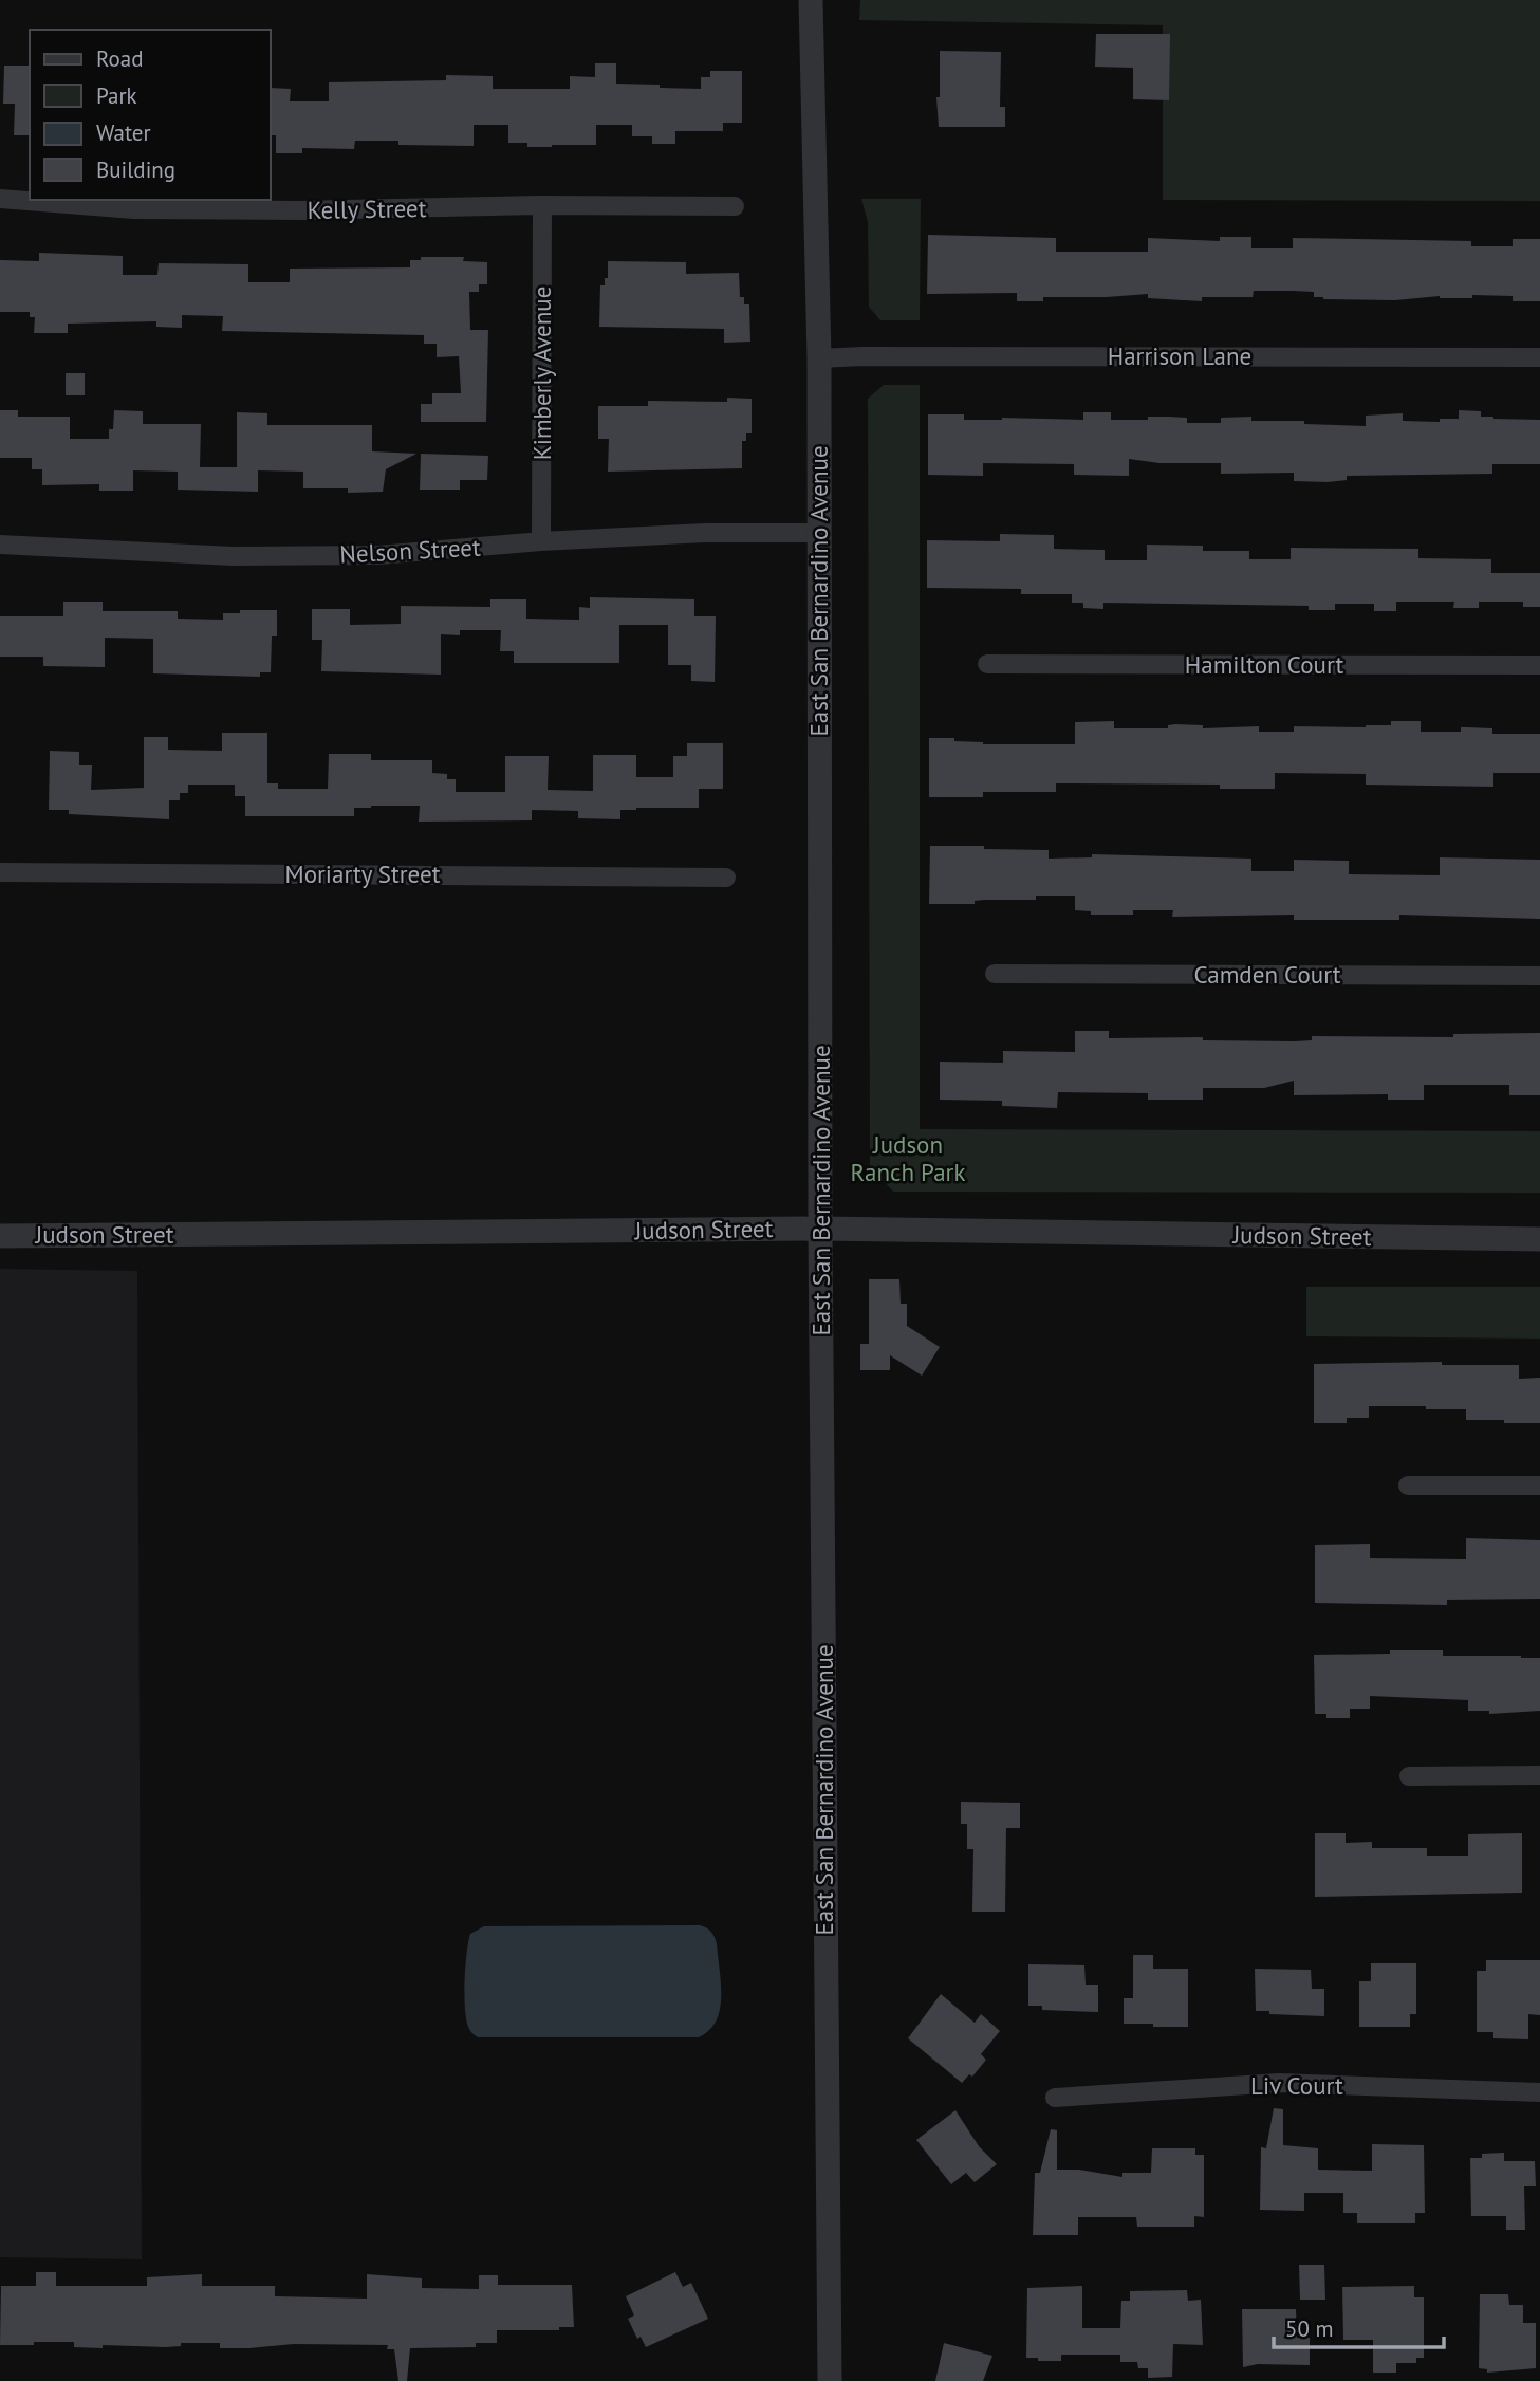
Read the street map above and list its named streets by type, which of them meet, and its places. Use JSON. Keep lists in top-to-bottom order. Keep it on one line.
{"streets":{"street":["Kelly Street","Harrison Lane","Kimberly Avenue","Nelson Street","East San Bernardino Avenue","Hamilton Court","Moriarty Street","Camden Court","Judson Street","Liv Court"]},"crossings":[["Kelly Street","Kimberly Avenue"],["Harrison Lane","East San Bernardino Avenue"],["Kimberly Avenue","Nelson Street"],["Nelson Street","East San Bernardino Avenue"],["East San Bernardino Avenue","Judson Street"]],"parks":["Judson Ranch Park"],"legend":["Road","Park","Water","Building"],"scale_bar":"50 m"}
